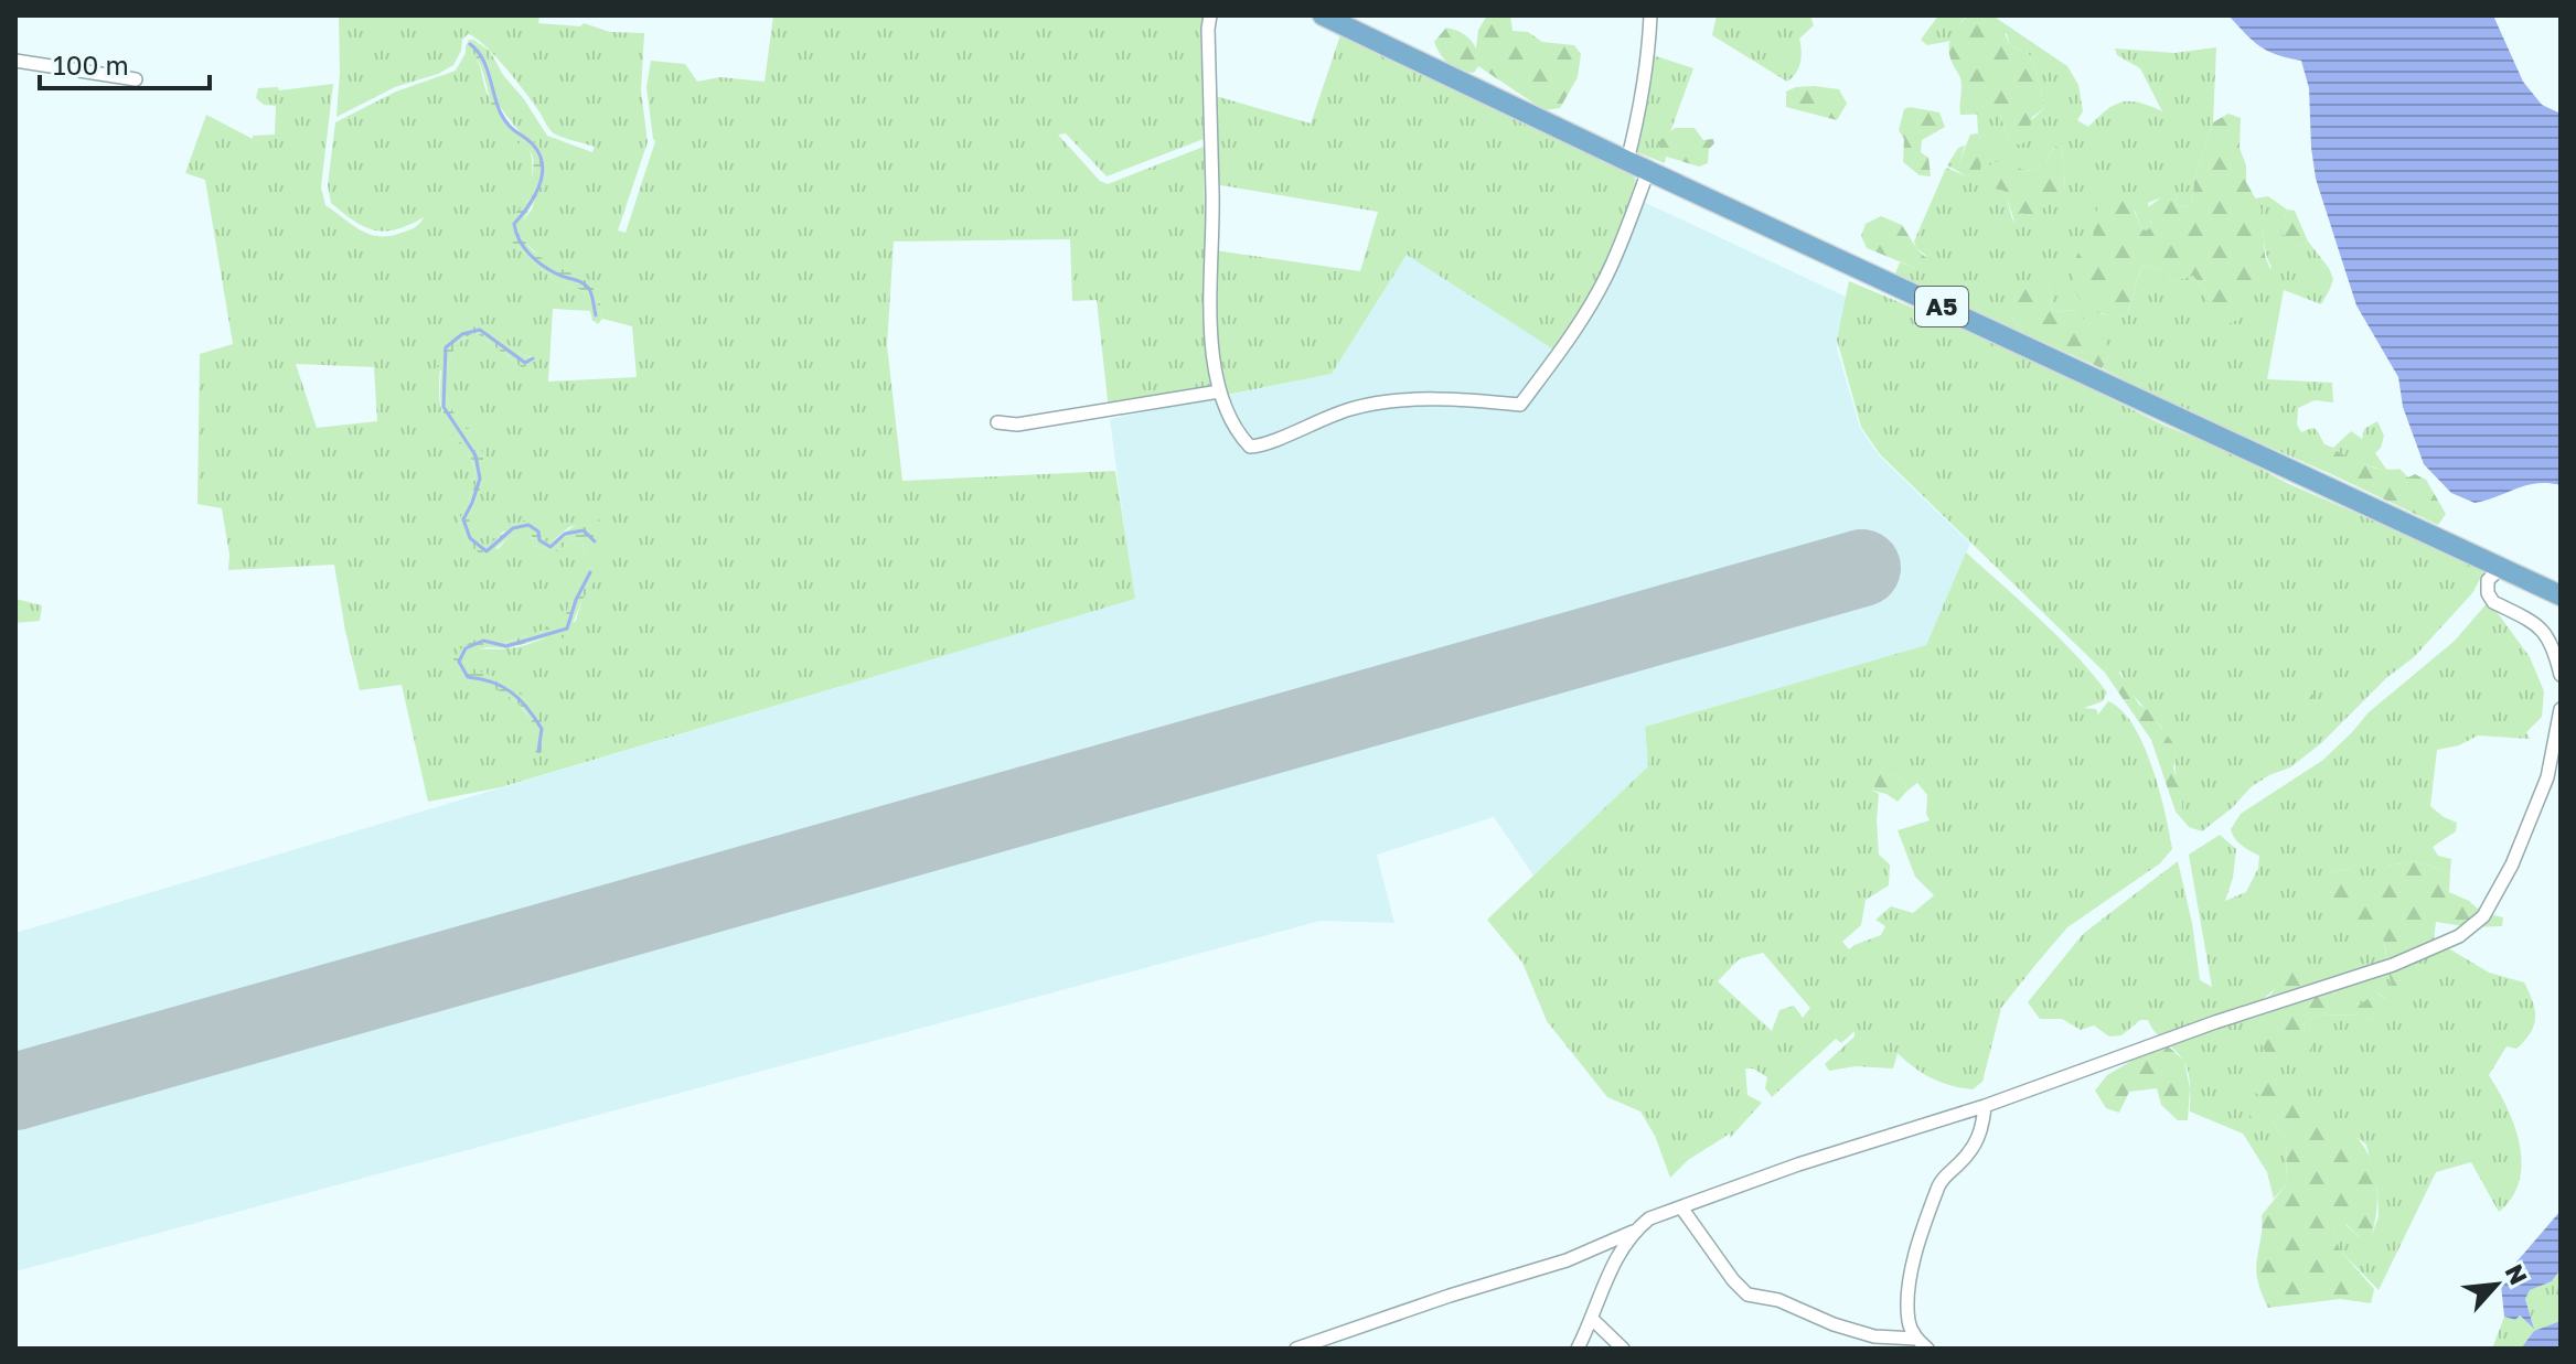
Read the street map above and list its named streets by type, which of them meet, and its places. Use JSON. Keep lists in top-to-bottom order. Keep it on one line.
{"streets":{"highway":["A5"]},"scale_bar":"100 m","north":"top right"}
